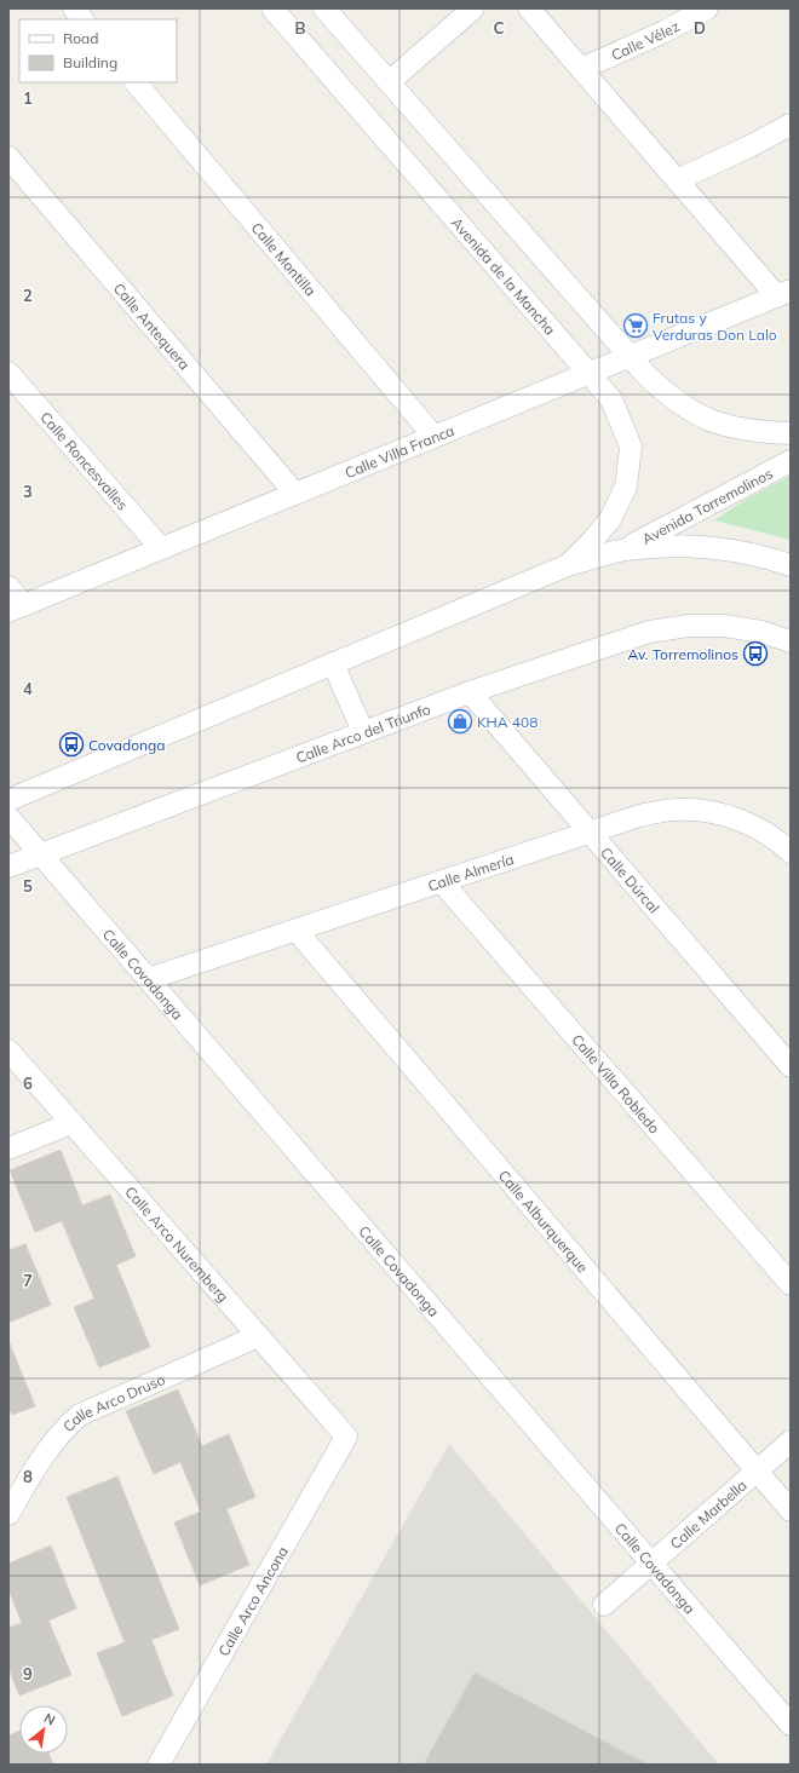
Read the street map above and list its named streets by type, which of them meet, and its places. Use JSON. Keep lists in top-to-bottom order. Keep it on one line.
{"streets":{"street":["Calle Vélez","Calle Montilla","Avenida de la Mancha","Calle Antequera","Calle Villa Franca","Calle Roncesvalles","Avenida Torremolinos","Calle Arco del Triunfo","Calle Almería","Calle Dúrcal","Calle Covadonga","Calle Villa Robledo","Calle Alburquerque","Calle Arco Nuremberg","Calle Arco Druso","Calle Marbella","Calle Arco Ancona"]},"crossings":[["Calle Montilla","Calle Villa Franca"],["Avenida de la Mancha","Calle Villa Franca"],["Calle Antequera","Calle Villa Franca"],["Calle Villa Franca","Calle Roncesvalles"],["Calle Arco del Triunfo","Calle Dúrcal"],["Calle Arco del Triunfo","Calle Covadonga"],["Calle Almería","Calle Dúrcal"],["Calle Almería","Calle Covadonga"],["Calle Almería","Calle Villa Robledo"],["Calle Almería","Calle Alburquerque"],["Calle Covadonga","Calle Marbella"],["Calle Alburquerque","Calle Marbella"],["Calle Arco Nuremberg","Calle Arco Druso"],["Calle Arco Nuremberg","Calle Arco Ancona"]],"places":{"supermarket":["Frutas y Verduras Don Lalo"],"bus stop":["Av. Torremolinos","Covadonga"],"shop":["KHA 408"]},"legend":["Road","Building"],"north":"top right","grid":{"columns":["B","C","D"],"rows":["1","2","3","4","5","6","7","8","9"]}}
